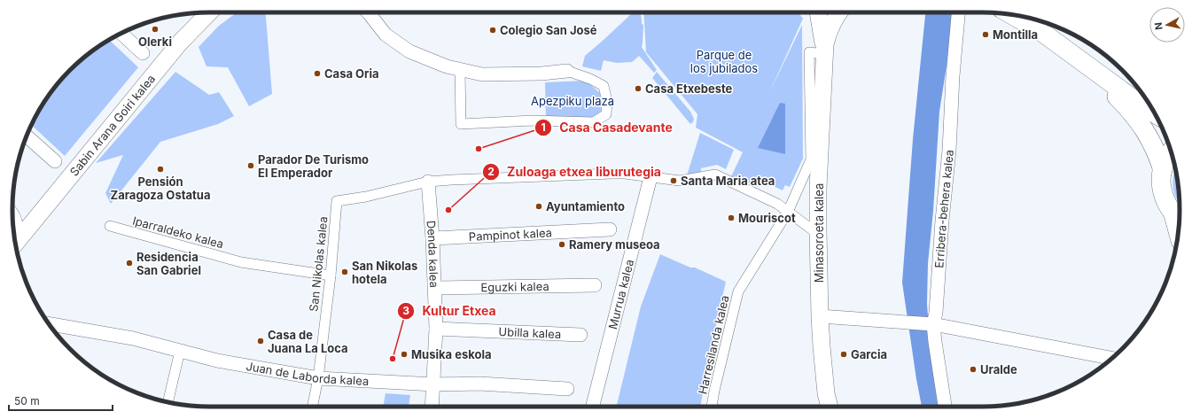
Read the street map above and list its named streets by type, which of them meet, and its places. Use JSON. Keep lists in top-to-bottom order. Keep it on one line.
{"streets":{"street":["Sabin Arana Goiri kalea","Erribera-behera kalea","Iparraldeko kalea","Minasoroeta kalea","Pampinot kalea","Denda kalea","San Nikolas kalea","Eguzki kalea","Murrua kalea","Ubilla kalea","Harresilanda kalea","Juan de Laborda kalea"]},"crossings":[["Iparraldeko kalea","San Nikolas kalea"],["Minasoroeta kalea","Harresilanda kalea"],["Pampinot kalea","Denda kalea"],["Denda kalea","San Nikolas kalea"],["Denda kalea","Eguzki kalea"],["Denda kalea","Ubilla kalea"],["Denda kalea","Juan de Laborda kalea"],["San Nikolas kalea","Juan de Laborda kalea"]],"parks":["Parque de los jubilados","Apezpiku plaza"],"places":["Olerki","Colegio San José","Montilla","Casa Oria","Casa Etxebeste","Casa Casadevante","Parador De Turismo El Emperador","Pensión Zaragoza Ostatua","Santa Maria atea","Ayuntamiento","Zuloaga etxea liburutegia","Mouriscot","Ramery museoa","Residencia San Gabriel","San Nikolas hotela","Casa de Juana La Loca","Musika eskola","Garcia","Kultur Etxea","Uralde"],"scale_bar":"50 m","north":"left"}
